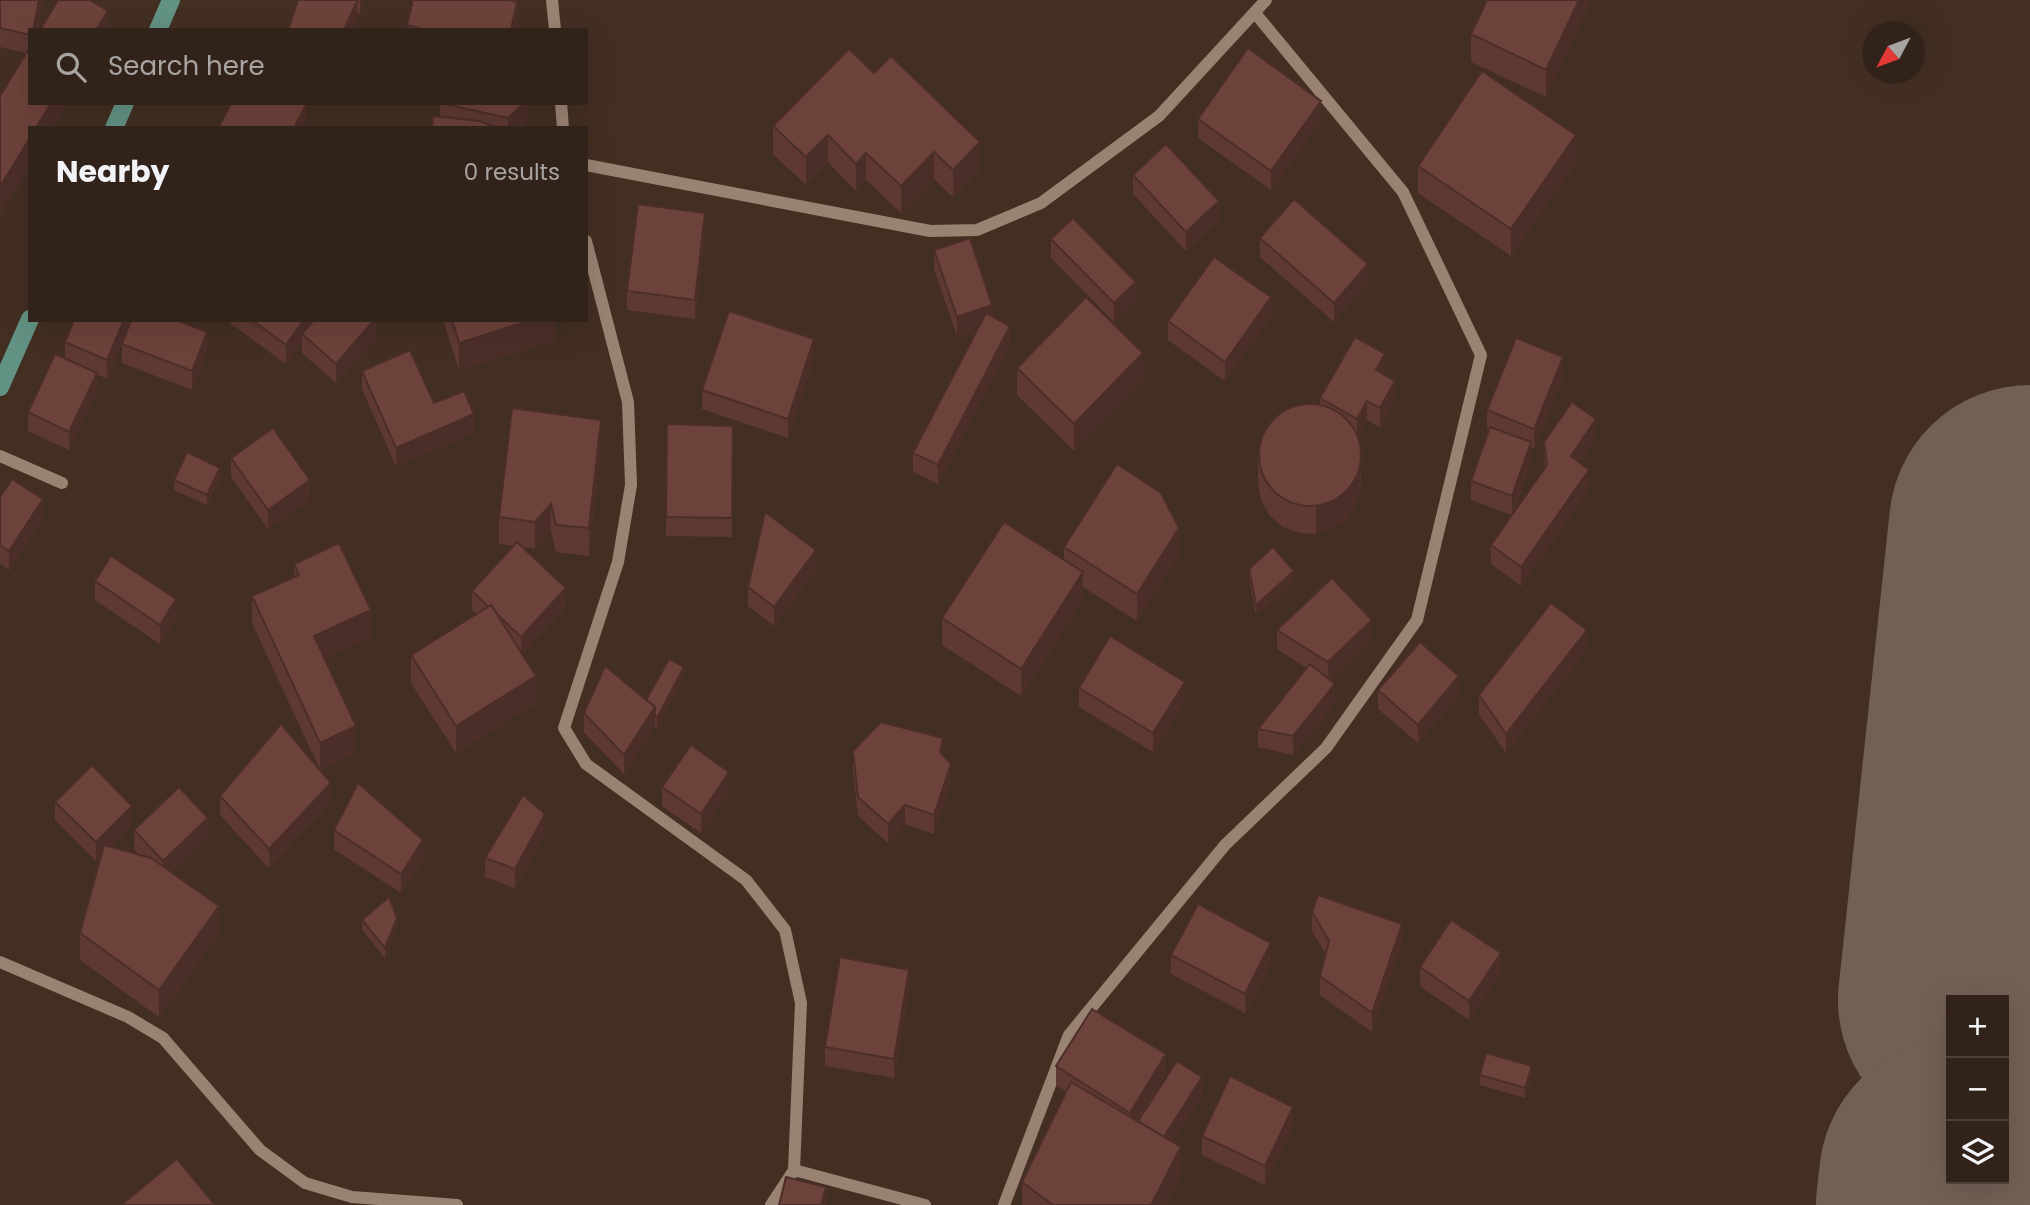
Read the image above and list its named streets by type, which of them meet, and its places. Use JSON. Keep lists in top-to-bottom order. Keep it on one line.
{"north":"bottom left","page":{"search":"Search here","heading":["Nearby","0 results"],"map_buttons":["+","−"]}}
